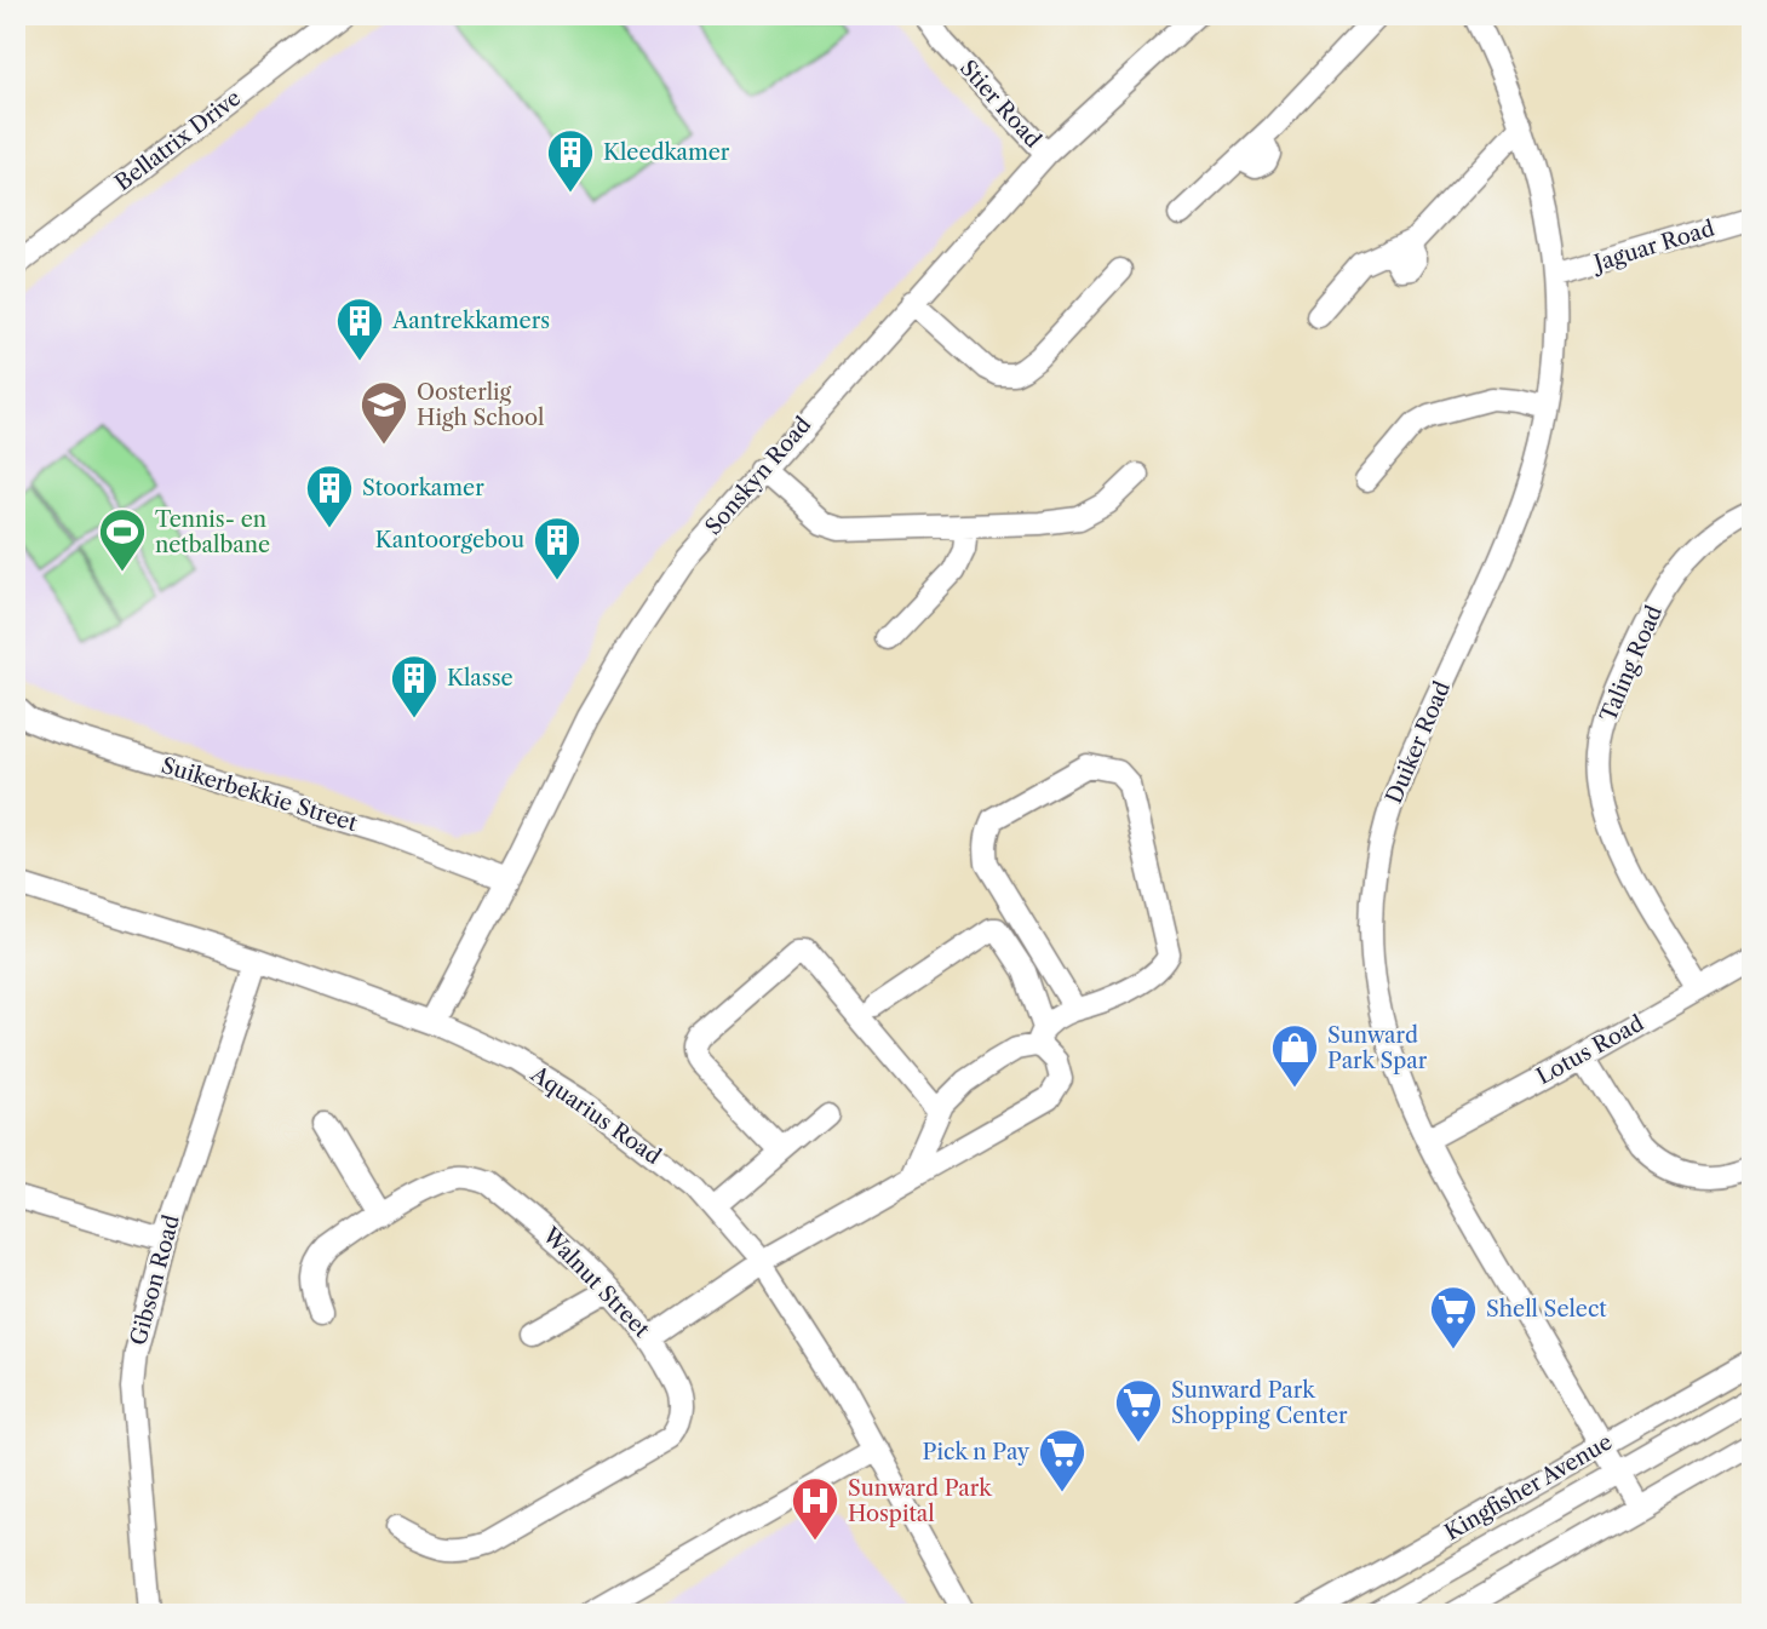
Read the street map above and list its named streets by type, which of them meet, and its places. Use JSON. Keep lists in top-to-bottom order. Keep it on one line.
{"streets":{"street":["Stier Road","Bellatrix Drive","Jaguar Road","Sonskyn Road","Taling Road","Duiker Road","Suikerbekkie Street","Lotus Road","Aquarius Road","Gibson Road","Walnut Street","Kingfisher Avenue"]},"crossings":[["Stier Road","Sonskyn Road"],["Jaguar Road","Duiker Road"],["Sonskyn Road","Suikerbekkie Street"],["Sonskyn Road","Aquarius Road"],["Taling Road","Lotus Road"],["Duiker Road","Lotus Road"],["Duiker Road","Kingfisher Avenue"],["Aquarius Road","Gibson Road"]],"places":{"building":["Kleedkamer","Aantrekkamers","Stoorkamer","Kantoorgebou","Klasse"],"school or university":["Oosterlig High School"],"sports":["Tennis- en netbalbane"],"shop":["Sunward Park Spar"],"supermarket":["Shell Select","Sunward Park Shopping Center","Pick n Pay"],"hospital":["Sunward Park Hospital"]}}
